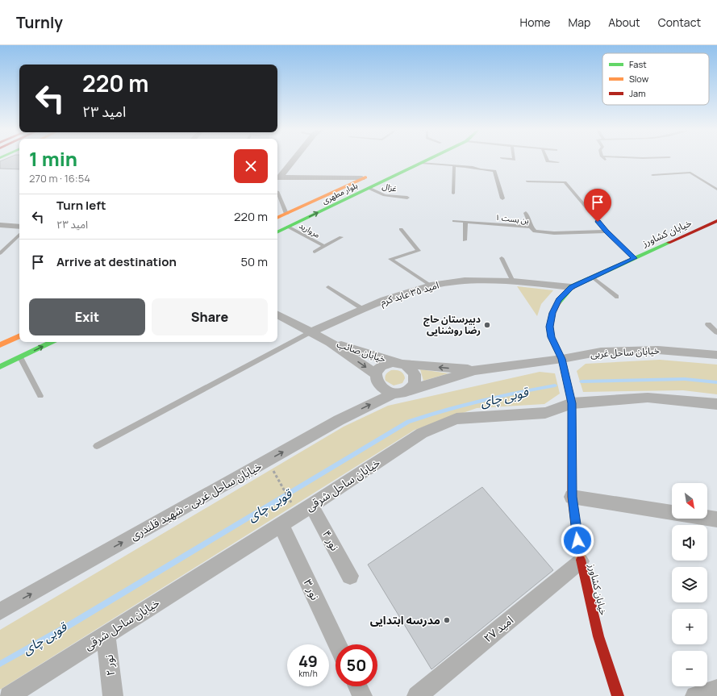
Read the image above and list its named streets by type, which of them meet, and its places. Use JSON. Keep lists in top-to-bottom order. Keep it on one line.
{"streets":{"main road":["بلوار مطهری","خیابان کشاورز"],"street":["امید ۳۵ عابد کرم","خیابان صائب","خیابان ساحل غربی","خیابان ساحل شرقی","خیابان ساحل غربی - شهید قلندری","نور ۴","نور ۳","امید ۲۷","نور ۲"],"lane":["غزال","بن بست ۱","مروارید"]},"crossings":[["غزال","بلوار مطهری"],["بلوار مطهری","مروارید"],["خیابان کشاورز","امید ۳۵ عابد کرم"],["خیابان کشاورز","خیابان ساحل غربی"],["خیابان کشاورز","خیابان ساحل شرقی"],["خیابان کشاورز","امید ۲۷"],["امید ۳۵ عابد کرم","خیابان صائب"],["خیابان صائب","خیابان ساحل غربی"],["خیابان صائب","خیابان ساحل غربی - شهید قلندری"],["خیابان ساحل غربی","خیابان ساحل غربی - شهید قلندری"],["خیابان ساحل شرقی","نور ۴"],["خیابان ساحل شرقی","نور ۳"],["خیابان ساحل شرقی","نور ۲"]],"one_way":["خیابان ساحل غربی - شهید قلندری"],"water":["قوبی چای"],"places":["دبیرستان حاج رضا روشنایی","مدرسه ابتدایی"],"legend":["Fast","Slow","Jam"],"north":"bottom right","page":{"header":"Turnly","nav":["Home","Map","About","Contact"],"turn":["220 m","امید ۲۳"],"heading":["1 min","270 m · 16:54"],"list":[{"name":"Turn left","note":"امید ۲۳","value":"220 m"},{"name":"Arrive at destination","value":"50 m"}],"buttons":["Exit","Share"],"map_buttons":["+","−"],"speed":"49 km/h","limit":"50"}}
